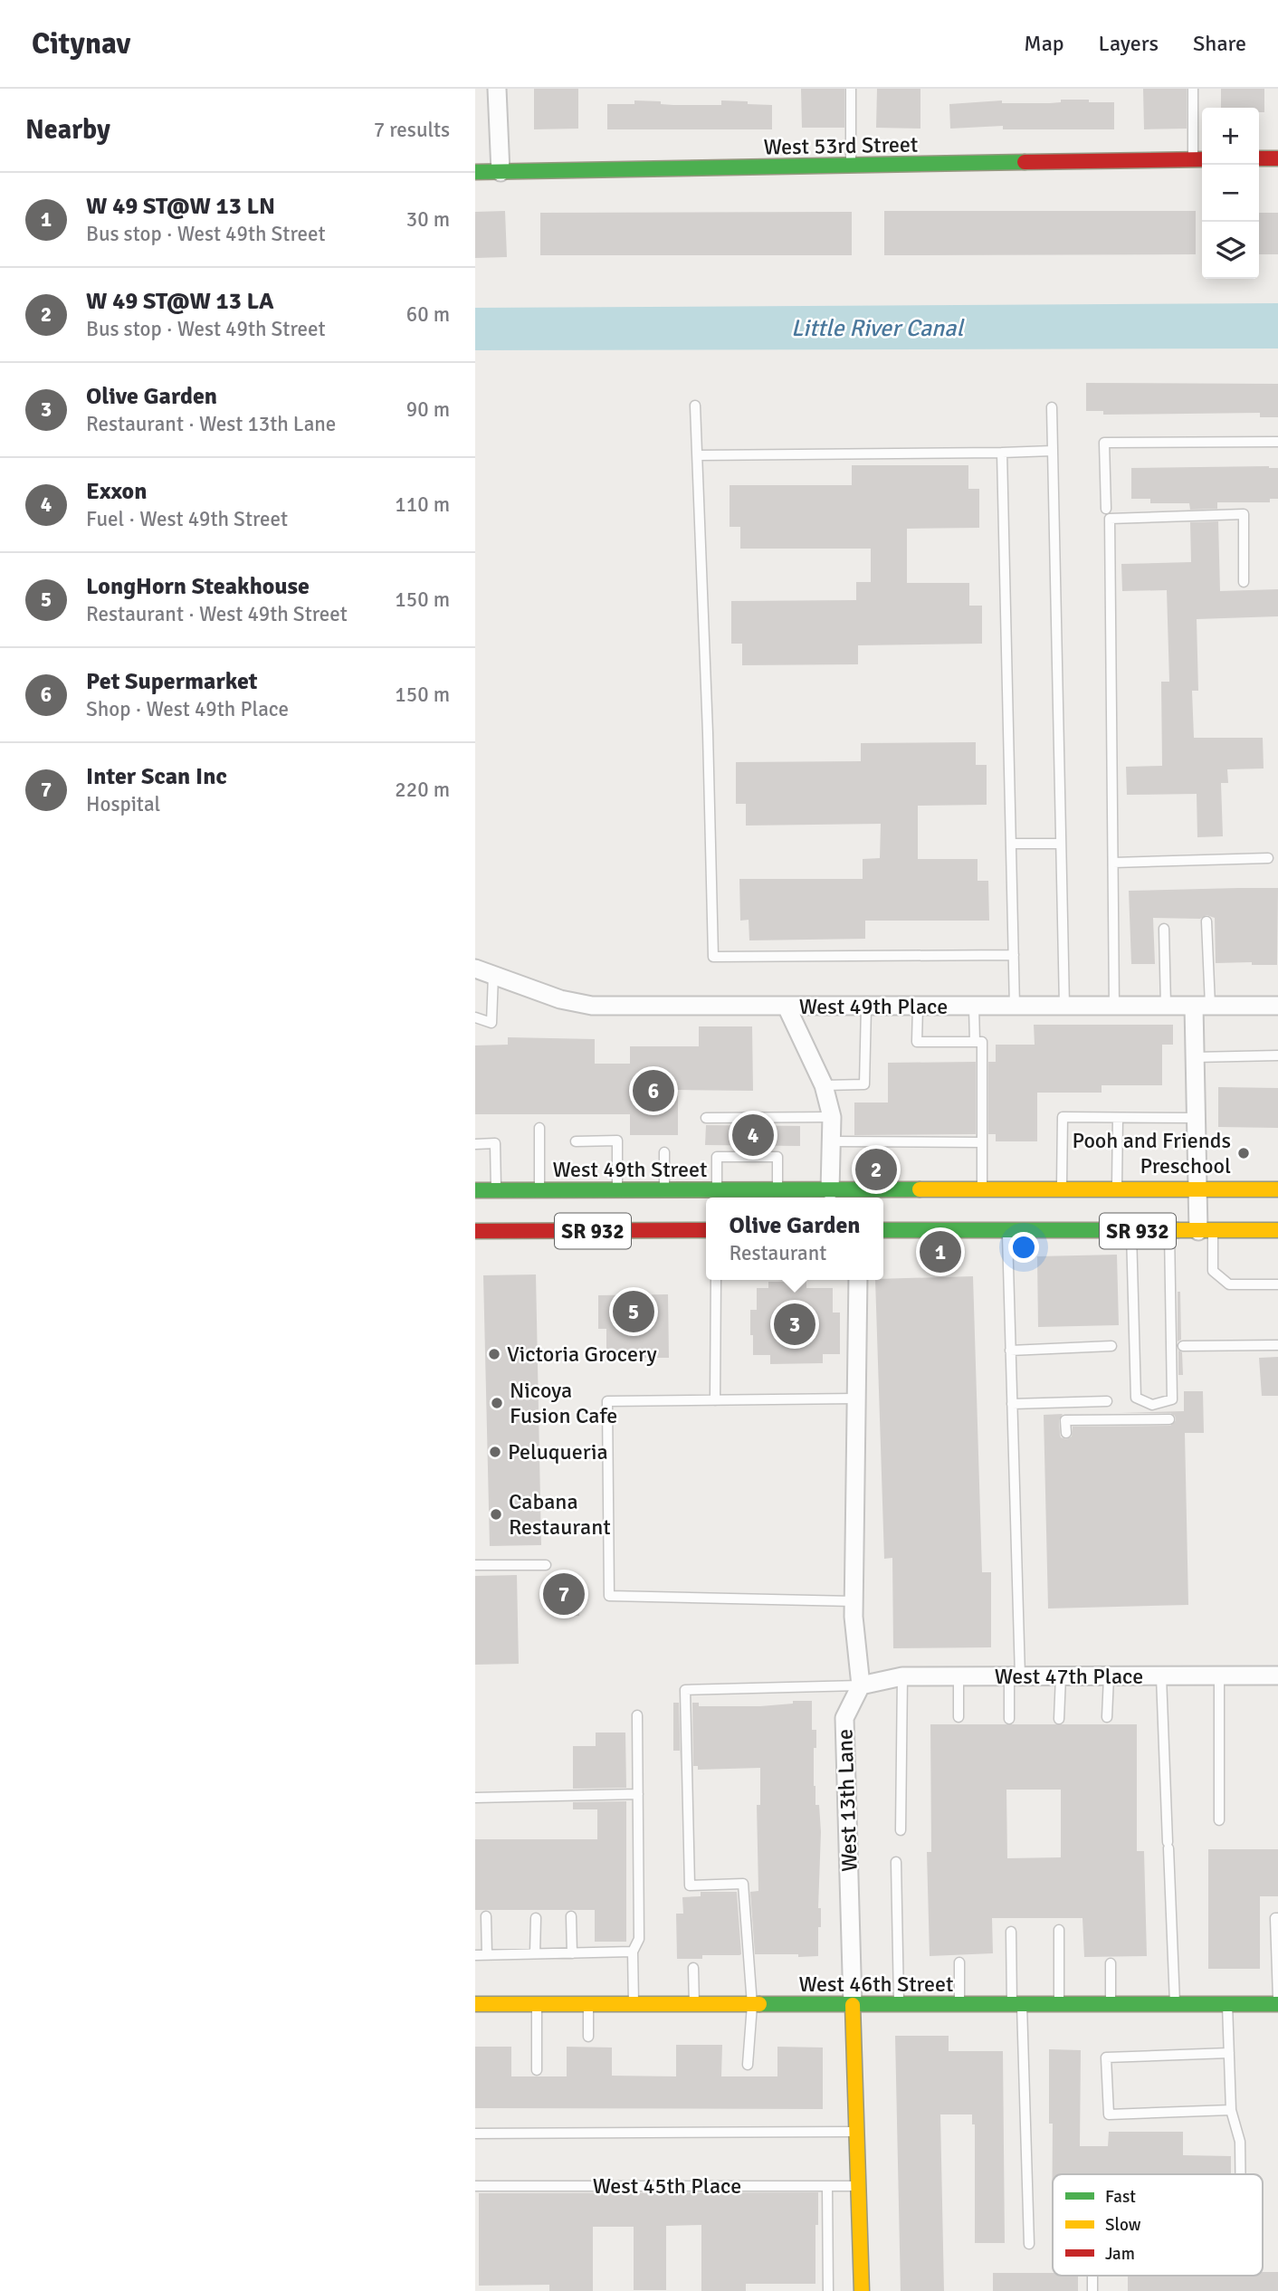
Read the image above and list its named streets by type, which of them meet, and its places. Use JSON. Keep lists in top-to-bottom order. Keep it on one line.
{"streets":{"street":["West 53rd Street","West 49th Place","West 49th Street","SR 932","West 47th Place","West 13th Lane","West 46th Street"],"lane":["West 45th Place"]},"crossings":[["West 47th Place","West 13th Lane"],["West 13th Lane","West 46th Street"],["West 13th Lane","West 45th Place"]],"water":["Little River Canal"],"places":["Pooh and Friends Preschool","Victoria Grocery","Nicoya Fusion Cafe","Peluqueria","Cabana Restaurant"],"legend":["Fast","Slow","Jam"],"page":{"header":"Citynav","nav":["Map","Layers","Share"],"heading":["Nearby","7 results"],"map_buttons":["+","−"],"list":[{"mark":"1","name":"W 49 ST@W 13 LN","note":"Bus stop · West 49th Street","value":"30 m"},{"mark":"2","name":"W 49 ST@W 13 LA","note":"Bus stop · West 49th Street","value":"60 m"},{"mark":"3","name":"Olive Garden","note":"Restaurant · West 13th Lane","value":"90 m"},{"mark":"4","name":"Exxon","note":"Fuel · West 49th Street","value":"110 m"},{"mark":"5","name":"LongHorn Steakhouse","note":"Restaurant · West 49th Street","value":"150 m"},{"mark":"6","name":"Pet Supermarket","note":"Shop · West 49th Place","value":"150 m"},{"mark":"7","name":"Inter Scan Inc","note":"Hospital","value":"220 m"}],"pins":["6","4","2","1","5","3","7"],"popup":["Olive Garden","Restaurant"]}}
